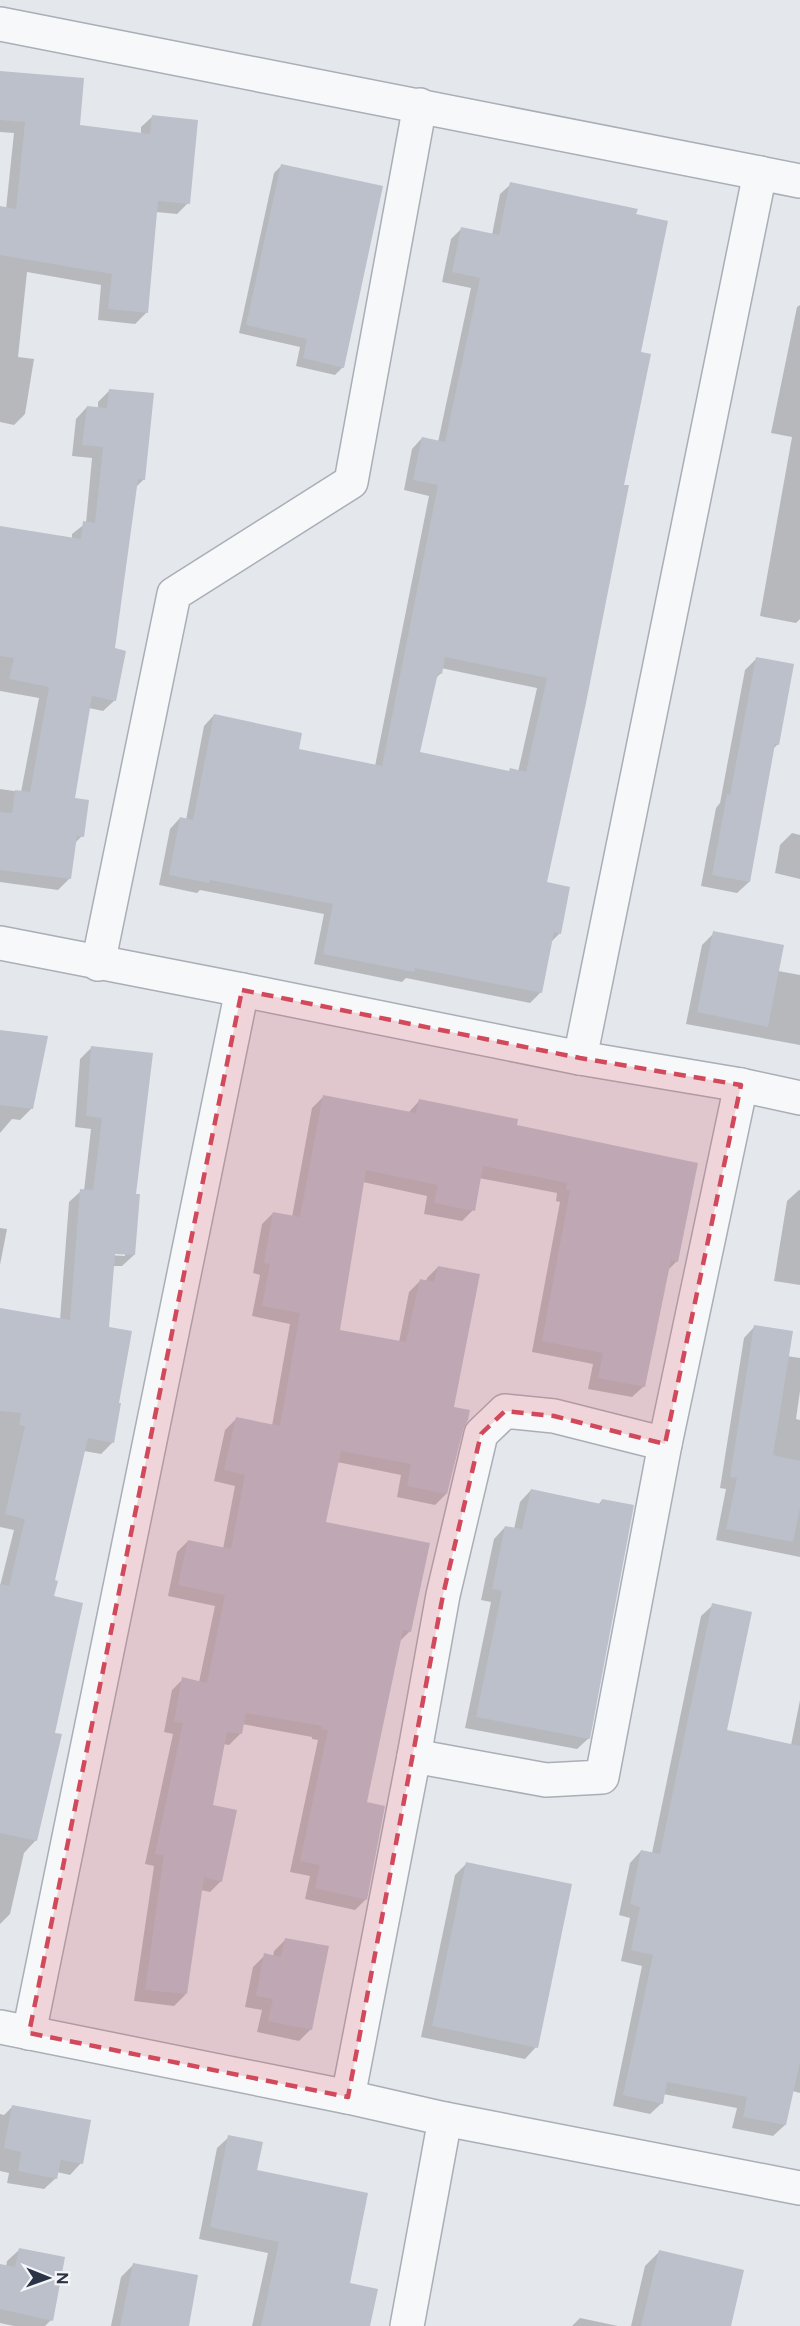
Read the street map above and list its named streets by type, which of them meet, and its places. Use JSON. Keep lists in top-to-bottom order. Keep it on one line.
{"north":"right"}
